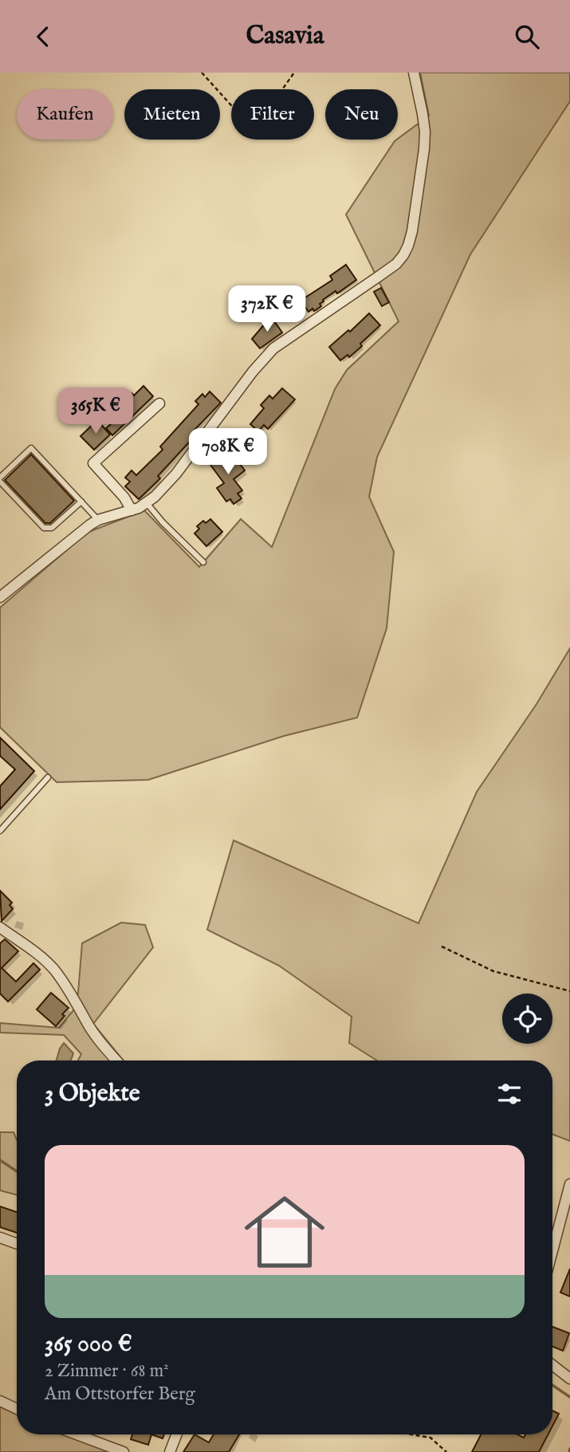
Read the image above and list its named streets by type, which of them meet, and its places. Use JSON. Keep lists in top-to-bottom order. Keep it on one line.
{"page":{"header":"Casavia","chip":["Kaufen","Mieten","Filter","Neu"],"price":["372K €","365K €","708K €"],"heading":"3 Objekte","list":[{"name":"365 000 €","note":"2 Zimmer · 68 m² · Am Ottstorfer Berg"}]}}
